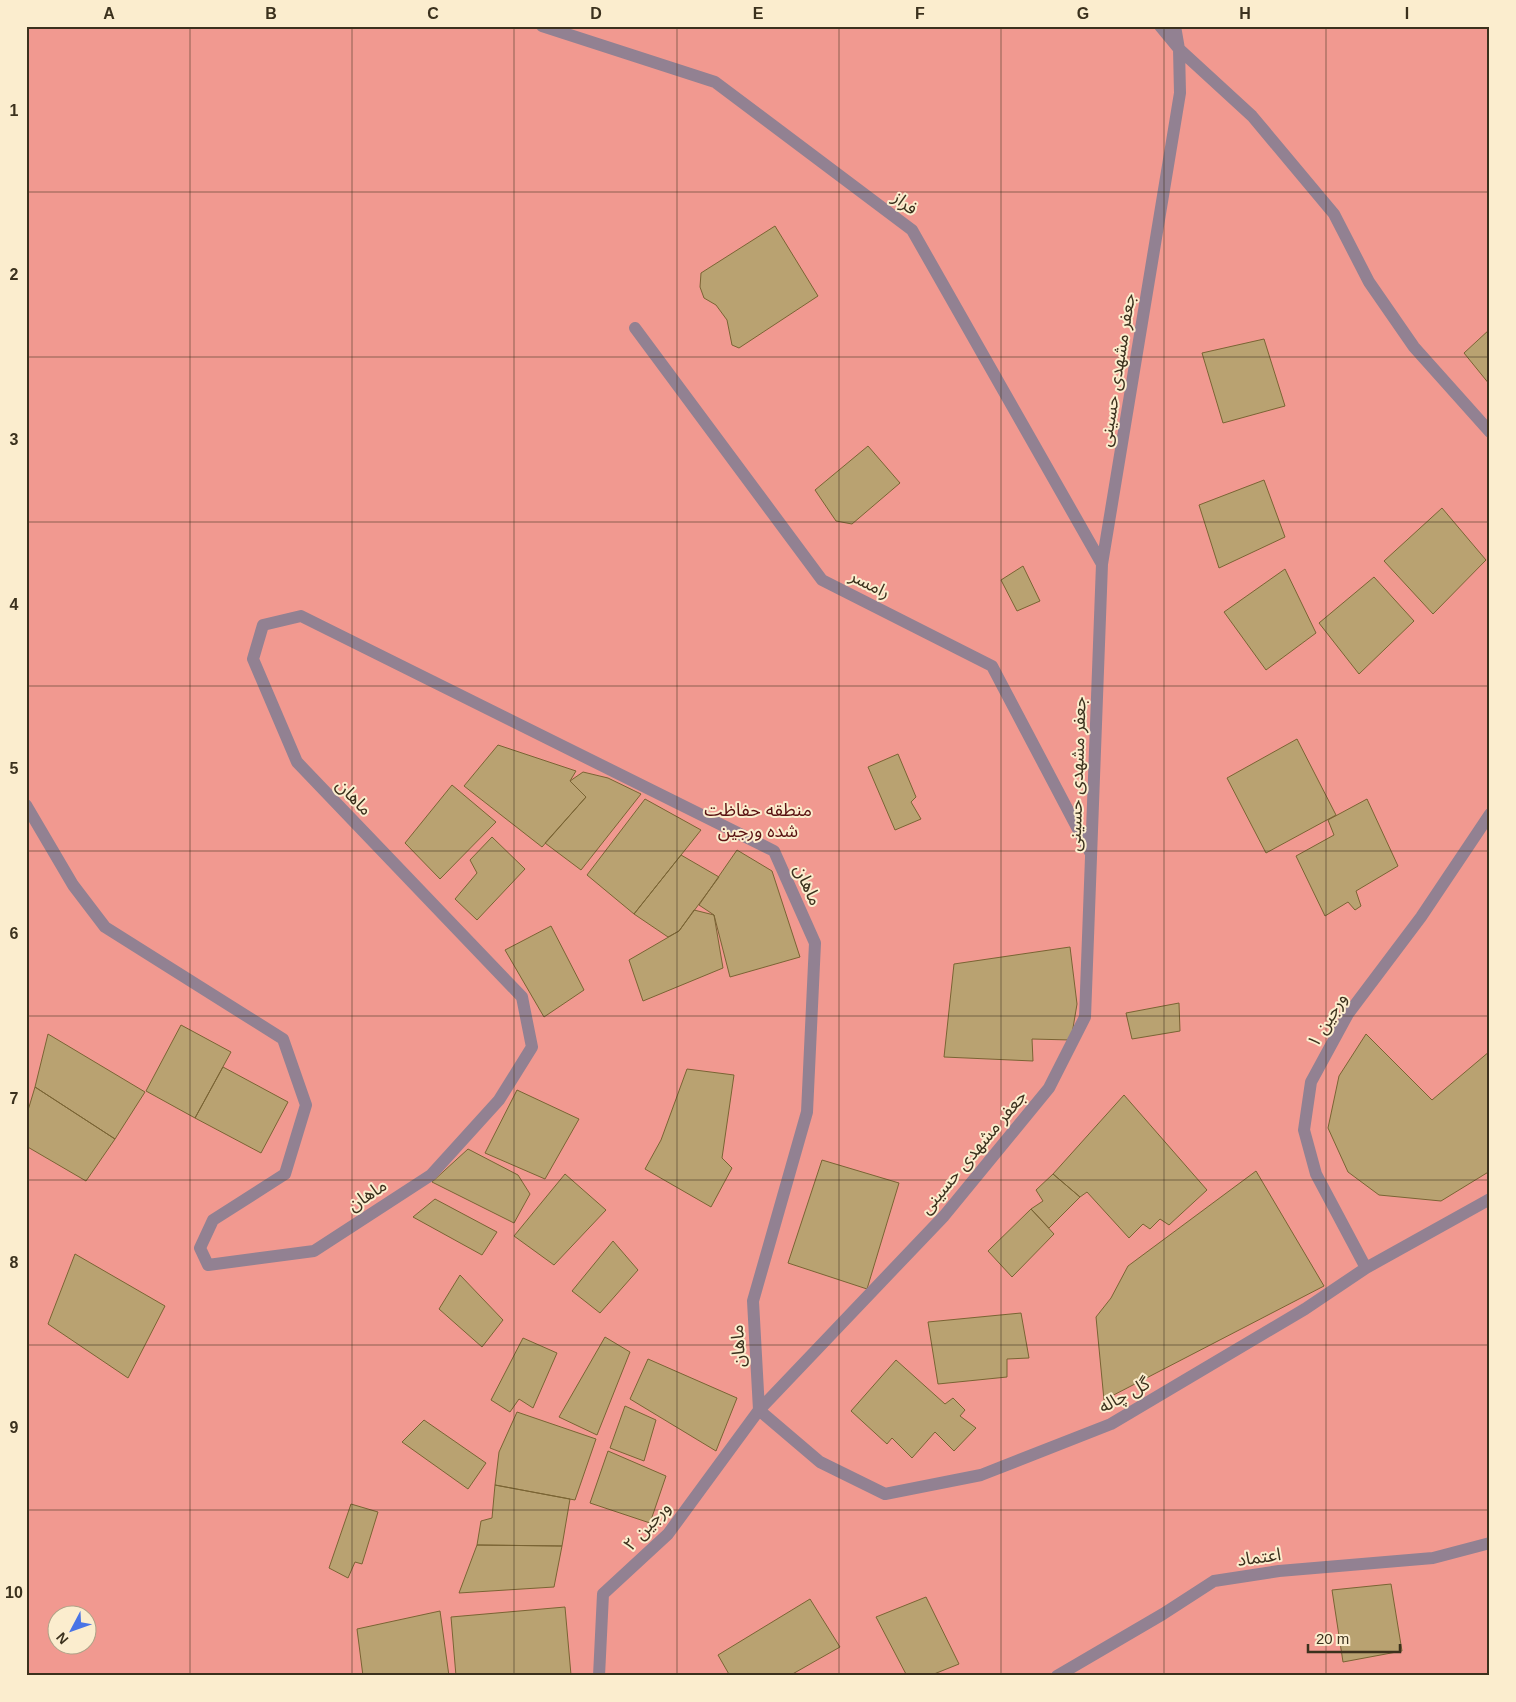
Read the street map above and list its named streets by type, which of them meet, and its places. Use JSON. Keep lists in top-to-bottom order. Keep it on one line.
{"streets":{"street":["فراز","جعفر مشهدی حسینی","رامسر","ماهان","ورجین ۱","گل چاله","ورجین ۲","اعتماد"]},"crossings":[["فراز","جعفر مشهدی حسینی"],["جعفر مشهدی حسینی","رامسر"],["جعفر مشهدی حسینی","ماهان"],["جعفر مشهدی حسینی","گل چاله"],["جعفر مشهدی حسینی","ورجین ۲"],["ماهان","گل چاله"],["ماهان","ورجین ۲"],["ورجین ۱","گل چاله"],["گل چاله","ورجین ۲"]],"parks":["منطقه حفاظت شده ورجین"],"scale_bar":"20 m","north":"bottom left","grid":{"columns":["A","B","C","D","E","F","G","H","I"],"rows":["1","2","3","4","5","6","7","8","9","10"]}}
